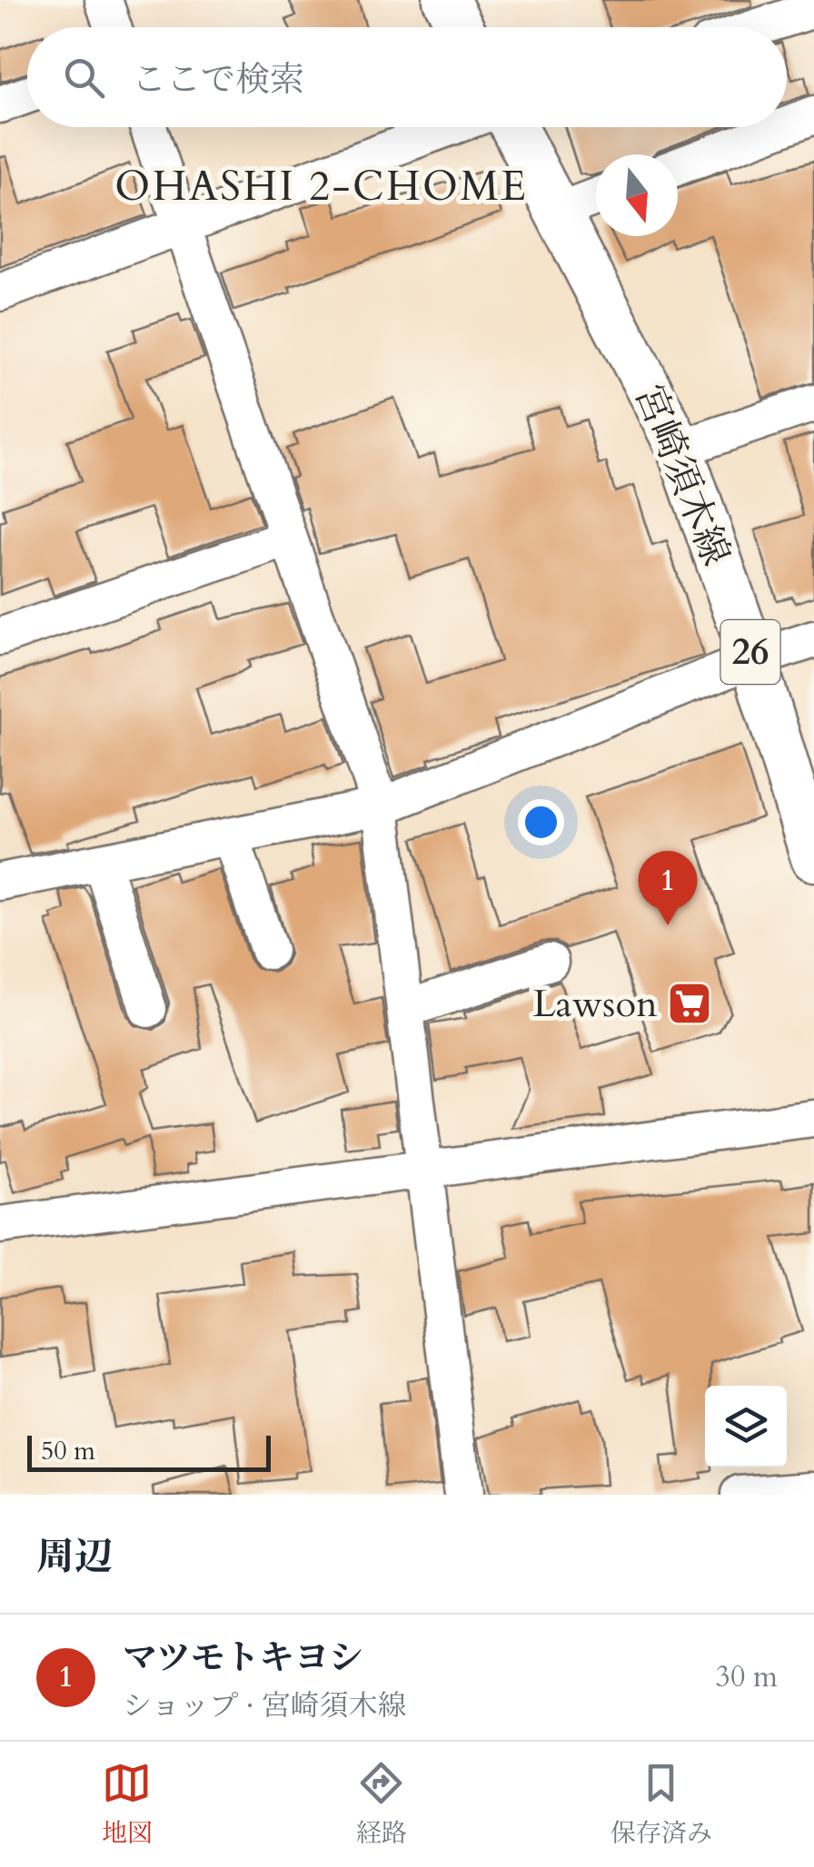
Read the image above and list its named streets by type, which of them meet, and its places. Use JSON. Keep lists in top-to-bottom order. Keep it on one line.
{"streets":{"main road":["宮崎須木線","26"]},"districts":["OHASHI 2-CHOME"],"places":{"supermarket":["Lawson"]},"scale_bar":"50 m","north":"bottom","page":{"search":"ここで検索","pins":"1","scale":"50 m","heading":"周辺","list":[{"mark":"1","name":"マツモトキヨシ","note":"ショップ · 宮崎須木線","value":"30 m"}],"nav":["地図","経路","保存済み"]}}
